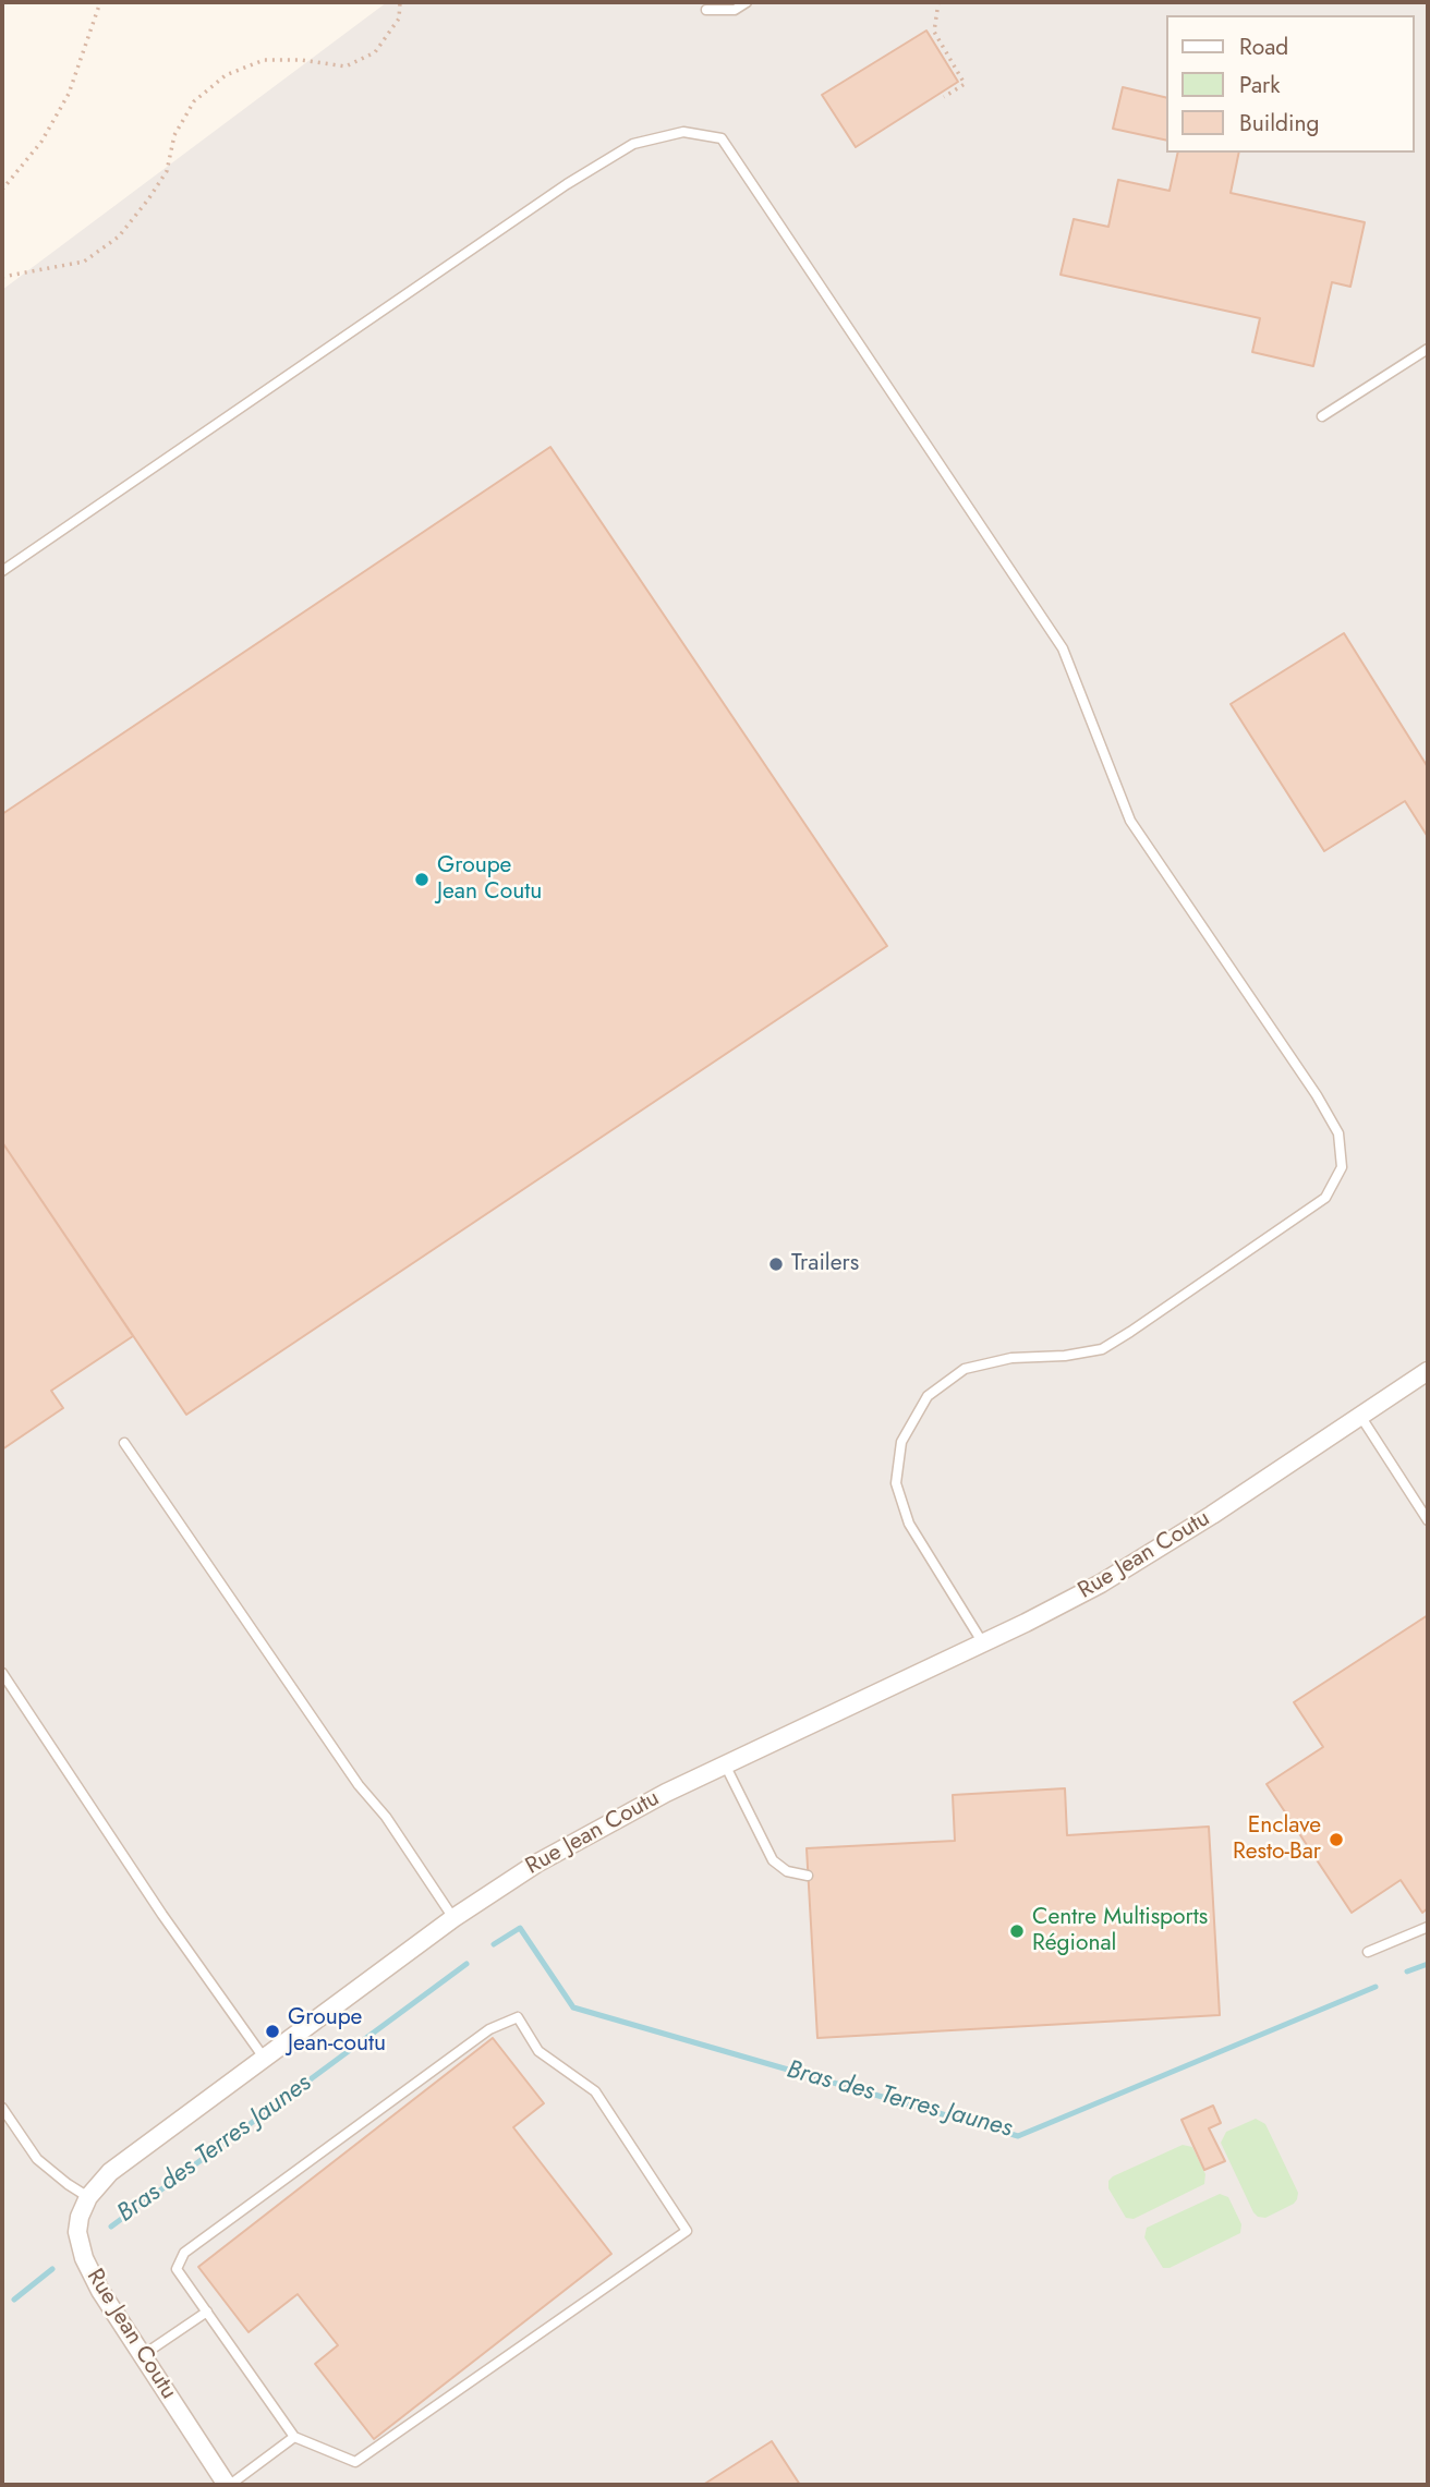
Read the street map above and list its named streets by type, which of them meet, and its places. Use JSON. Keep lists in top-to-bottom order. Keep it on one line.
{"streets":{"street":["Rue Jean Coutu"]},"water":["Bras des Terres Jaunes"],"places":["Groupe Jean Coutu","Trailers","Enclave Resto-Bar","Centre Multisports Régional","Groupe Jean-coutu"],"legend":["Road","Park","Building"]}
